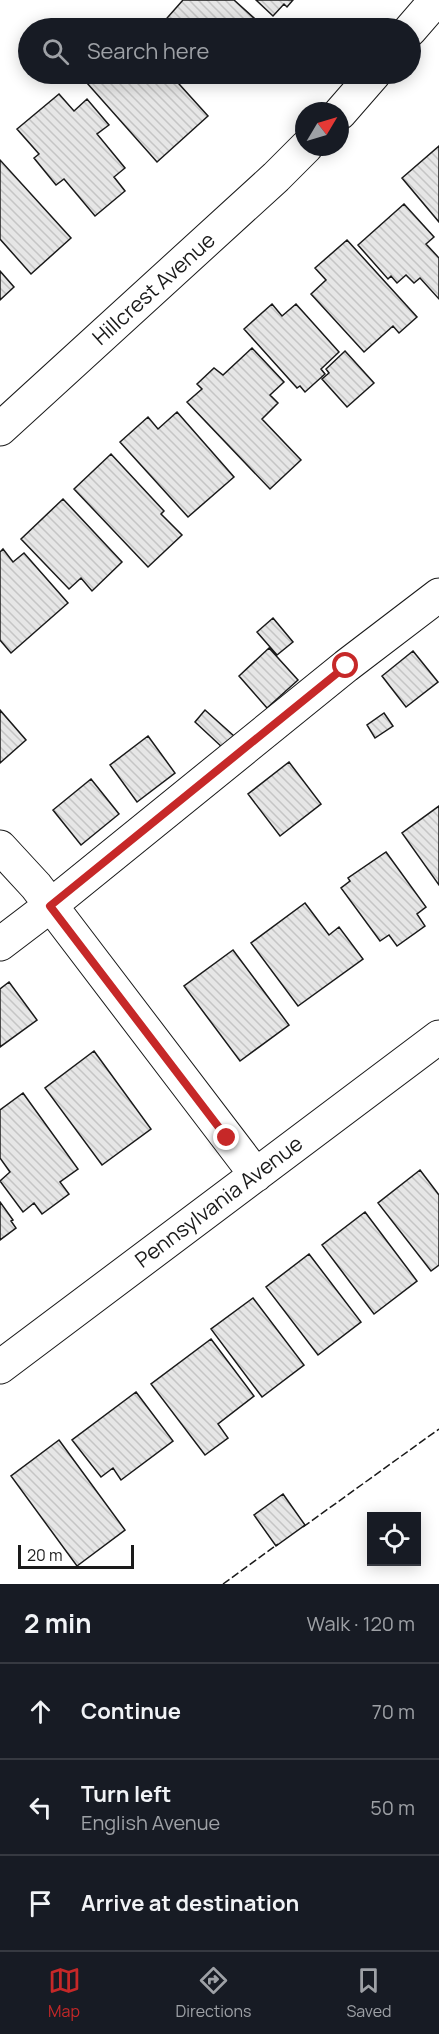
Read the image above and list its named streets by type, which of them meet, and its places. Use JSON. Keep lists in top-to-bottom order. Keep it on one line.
{"streets":{"street":["Hillcrest Avenue","Pennsylvania Avenue"]},"scale_bar":"20 m","north":"top right","page":{"search":"Search here","scale":"20 m","heading":["2 min","Walk · 120 m"],"list":[["Continue","70 m"],["Turn left","English Avenue","50 m"],"Arrive at destination"],"nav":["Map","Directions","Saved"]}}
